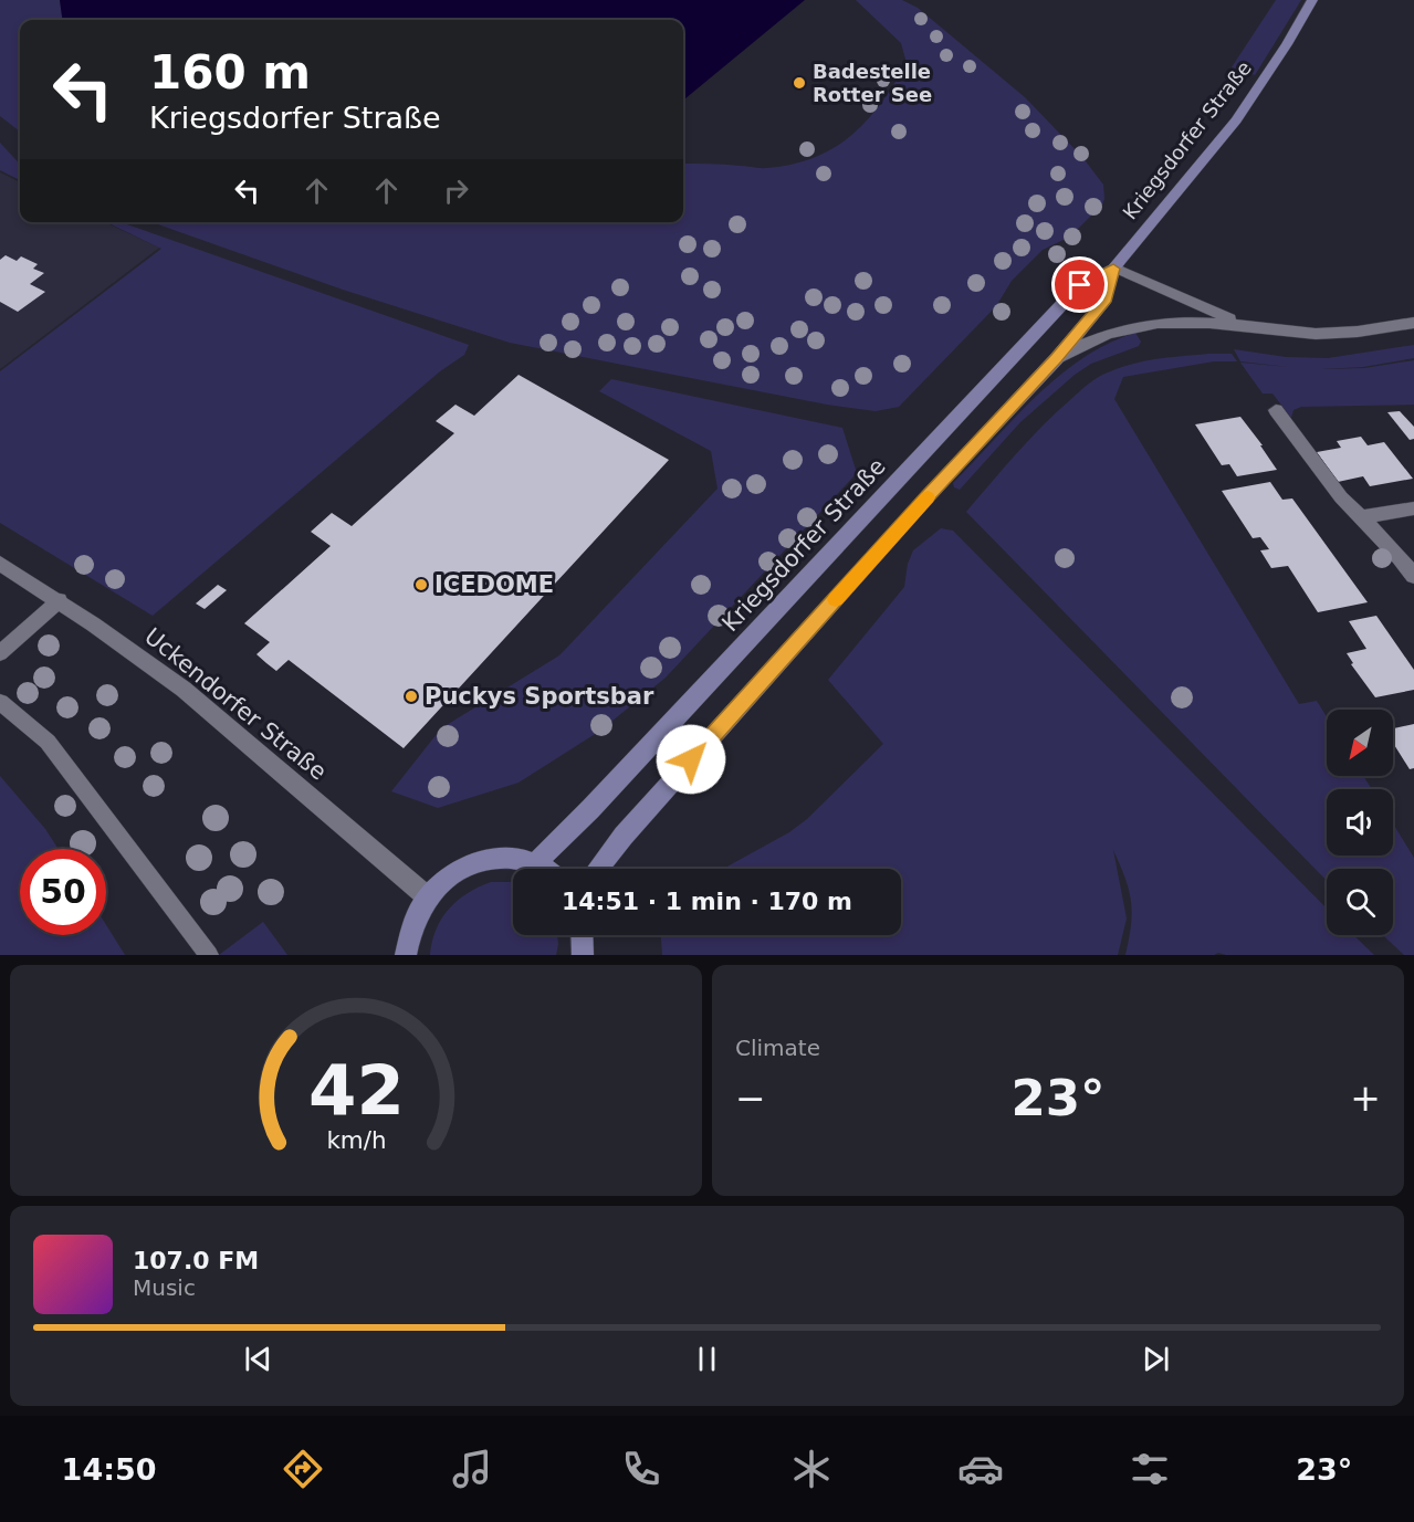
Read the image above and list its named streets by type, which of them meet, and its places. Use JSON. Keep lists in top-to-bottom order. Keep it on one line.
{"streets":{"main road":["Kriegsdorfer Straße"],"street":["Uckendorfer Straße"]},"places":["Badestelle Rotter See","ICEDOME","Puckys Sportsbar"],"north":"bottom left","page":{"turn":["160 m","Kriegsdorfer Straße"],"limit":"50","trip":"14:51 · 1 min · 170 m","tile":"Climate","heat":["−","23°","+"],"song":["107.0 FM","Music"],"tabs":["14:50","23°"],"gauge":["42","km/h"]}}
